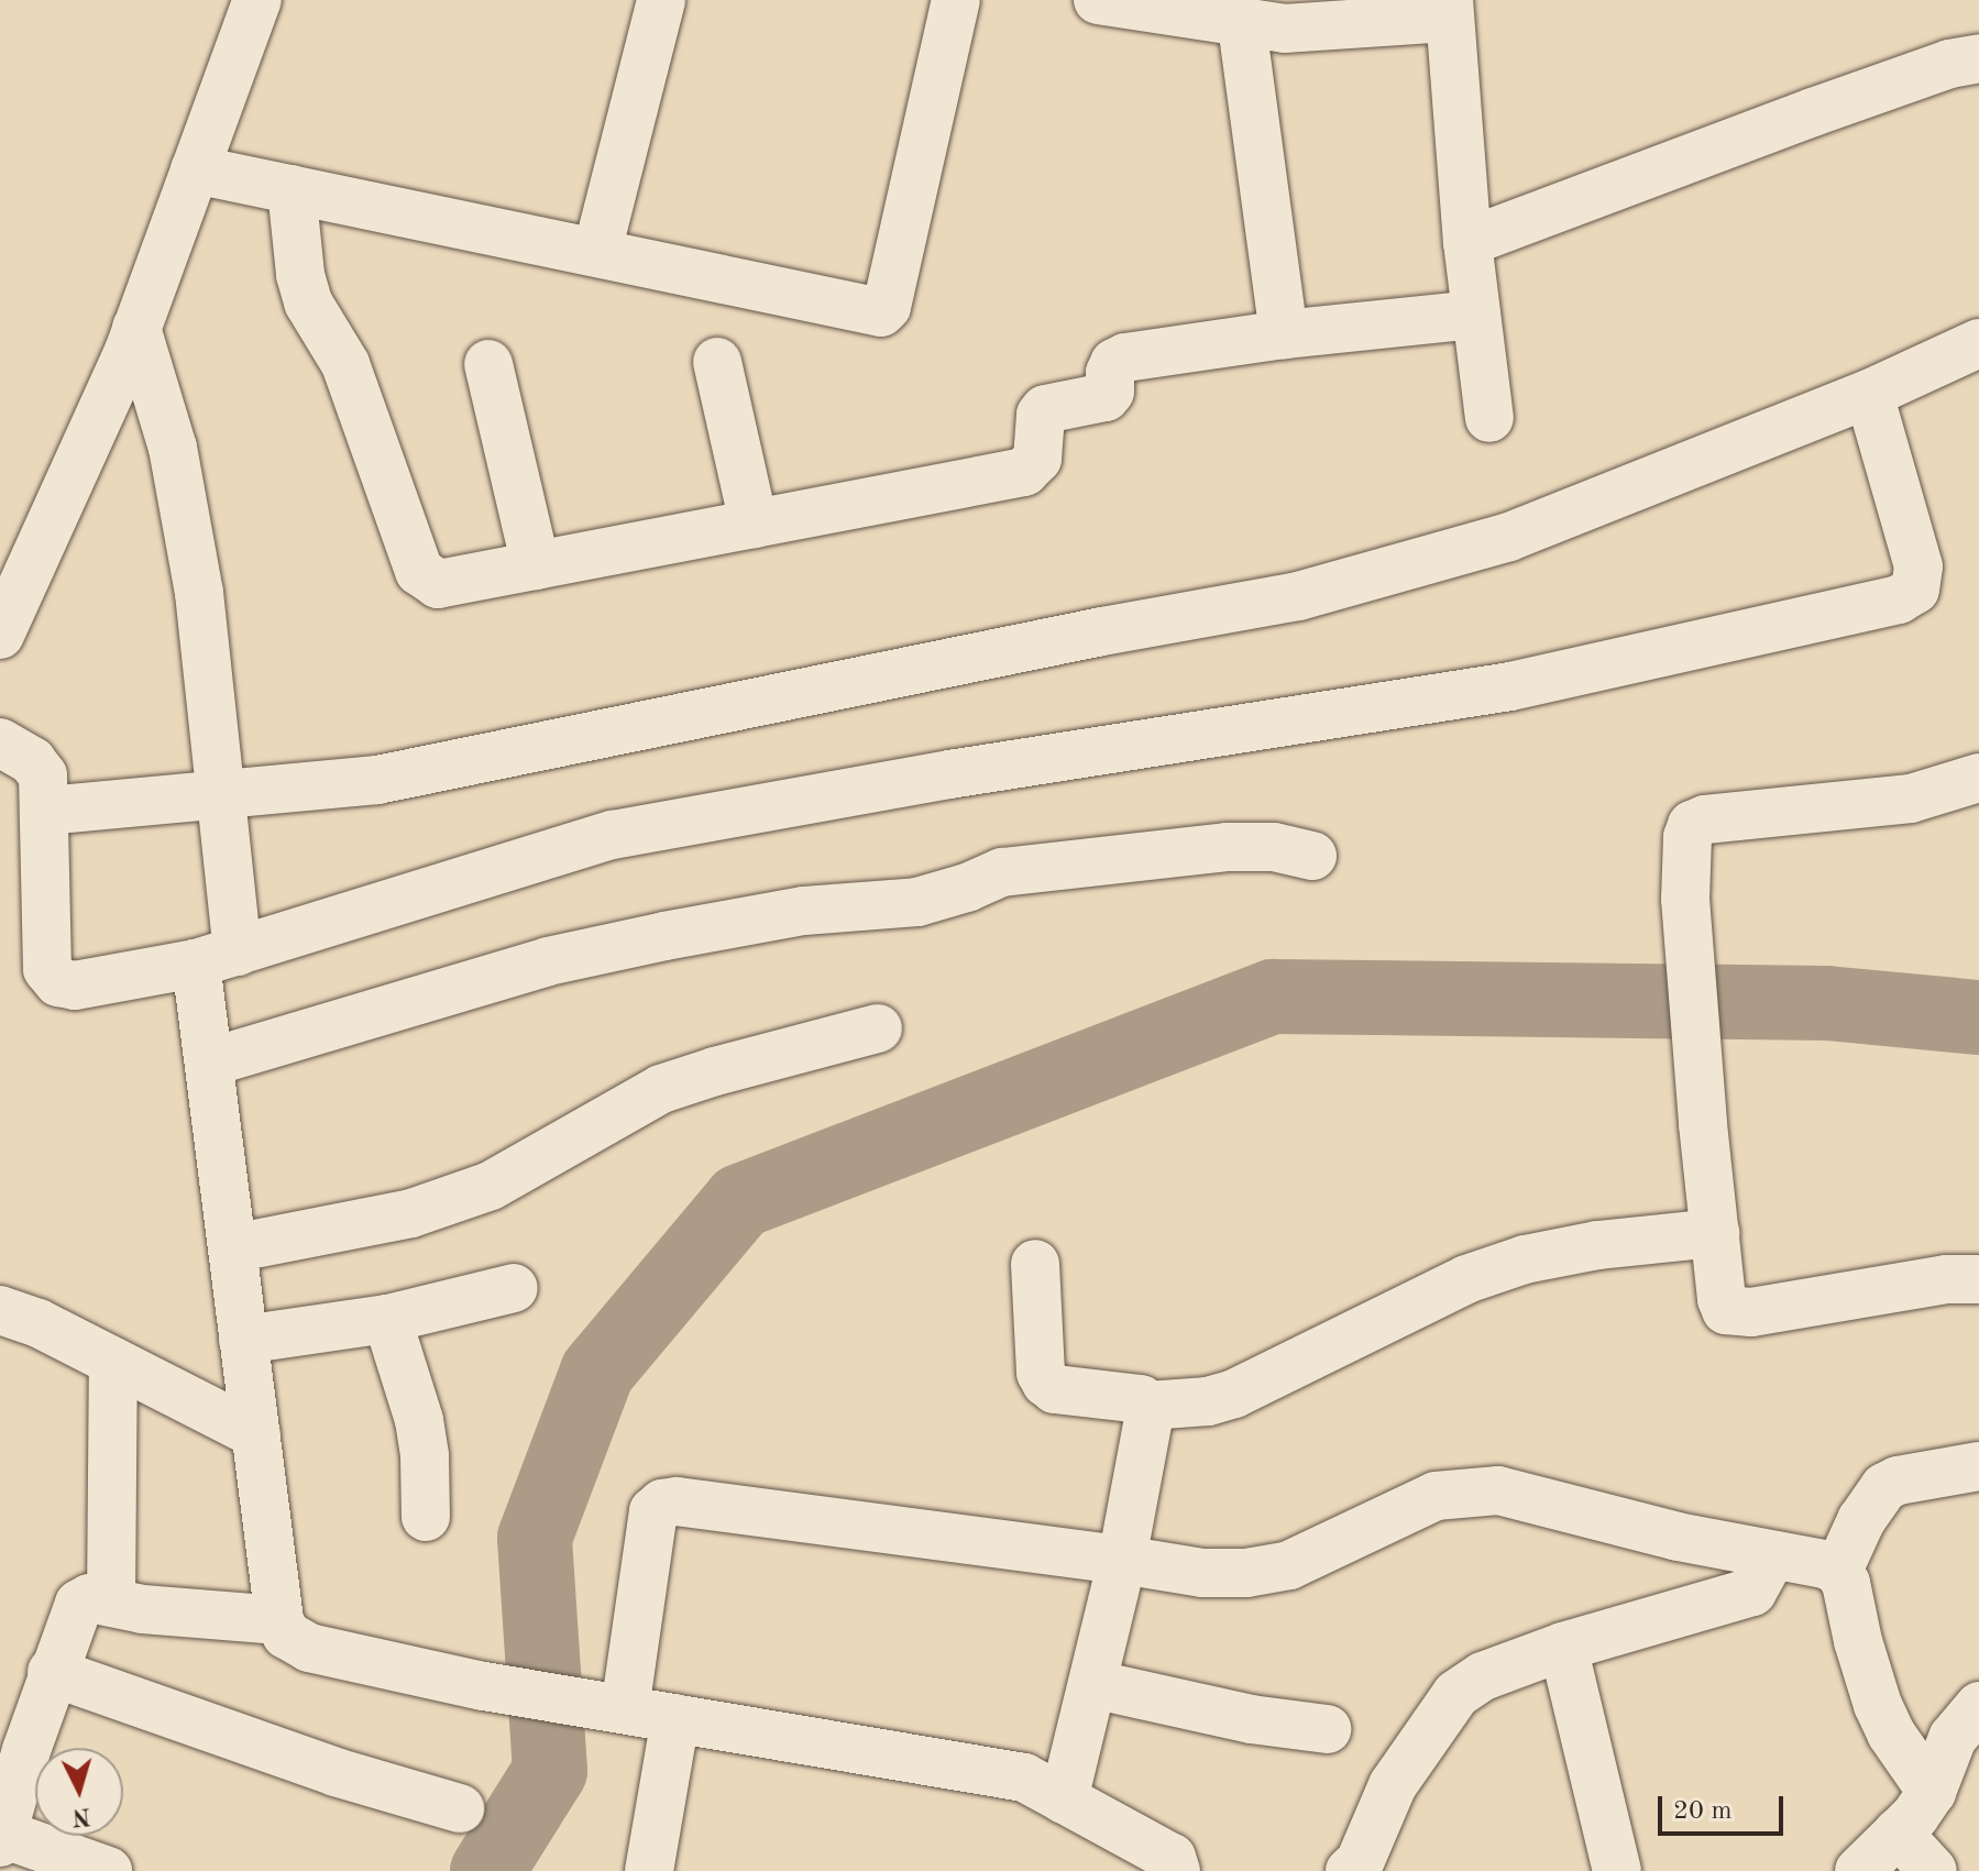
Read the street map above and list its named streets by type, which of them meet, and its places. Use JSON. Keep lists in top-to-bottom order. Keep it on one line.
{"scale_bar":"20 m","north":"bottom"}
